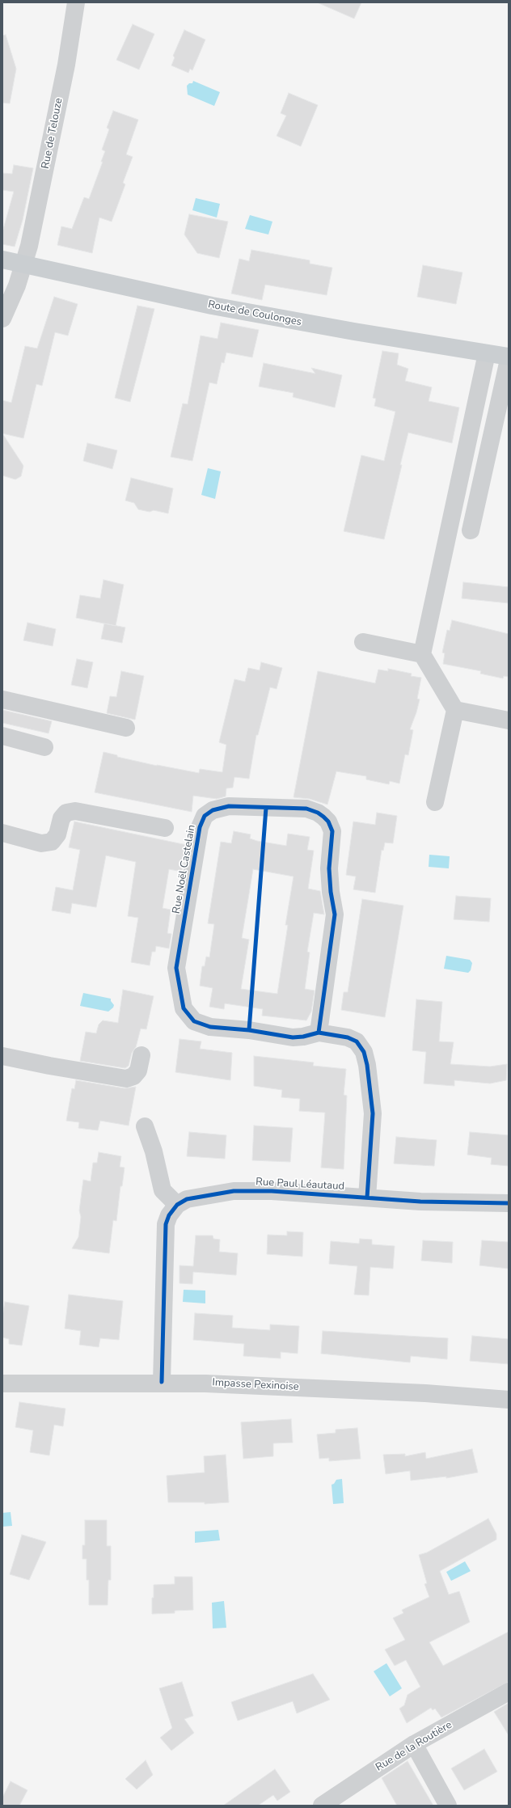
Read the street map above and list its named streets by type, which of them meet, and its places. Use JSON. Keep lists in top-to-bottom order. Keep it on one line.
{"streets":{"main road":["Route de Coulonges"],"street":["Rue de Telouze","Rue Noël Castelain","Rue Paul Léautaud","Impasse Pexinoise","Rue de la Routière"]},"crossings":[["Rue de Telouze","Route de Coulonges"],["Rue Noël Castelain","Rue Paul Léautaud"]]}
